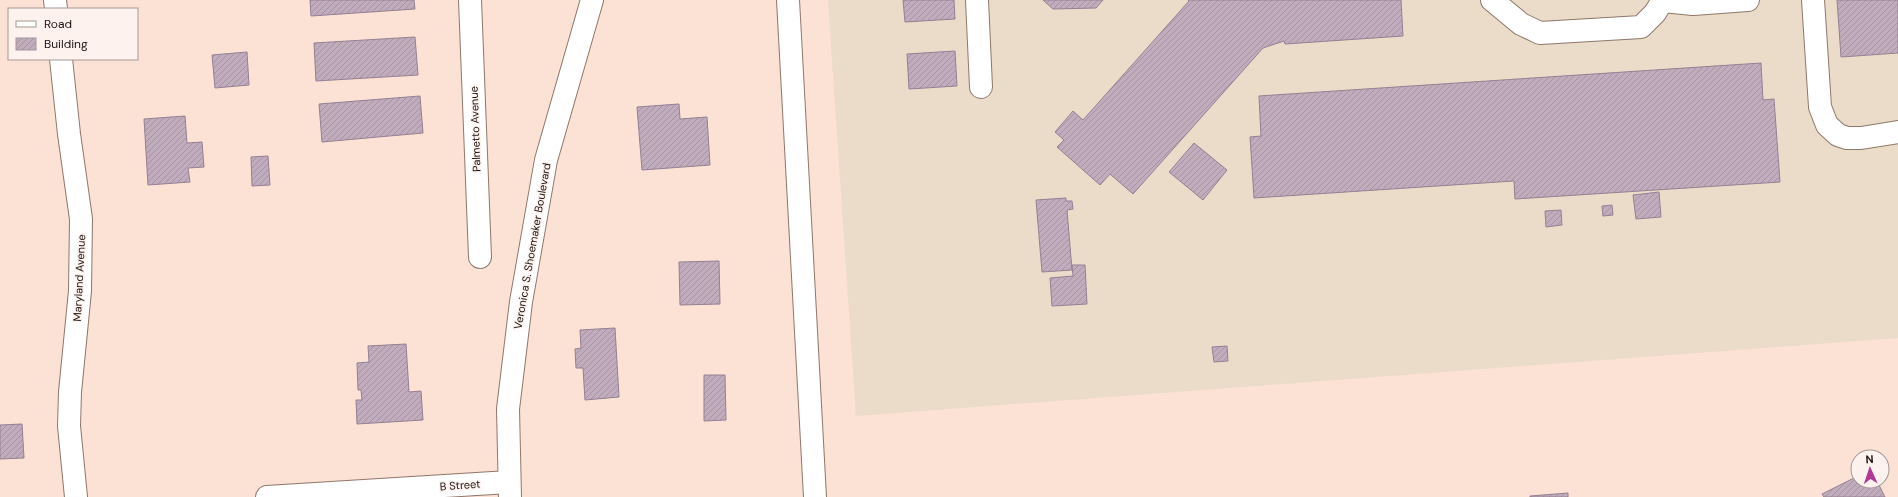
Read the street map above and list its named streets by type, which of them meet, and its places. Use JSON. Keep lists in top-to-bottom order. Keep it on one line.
{"streets":{"street":["Palmetto Avenue","Veronica S. Shoemaker Boulevard","Maryland Avenue","B Street"]},"crossings":[["Veronica S. Shoemaker Boulevard","B Street"]],"legend":["Road","Building"],"north":"top"}
